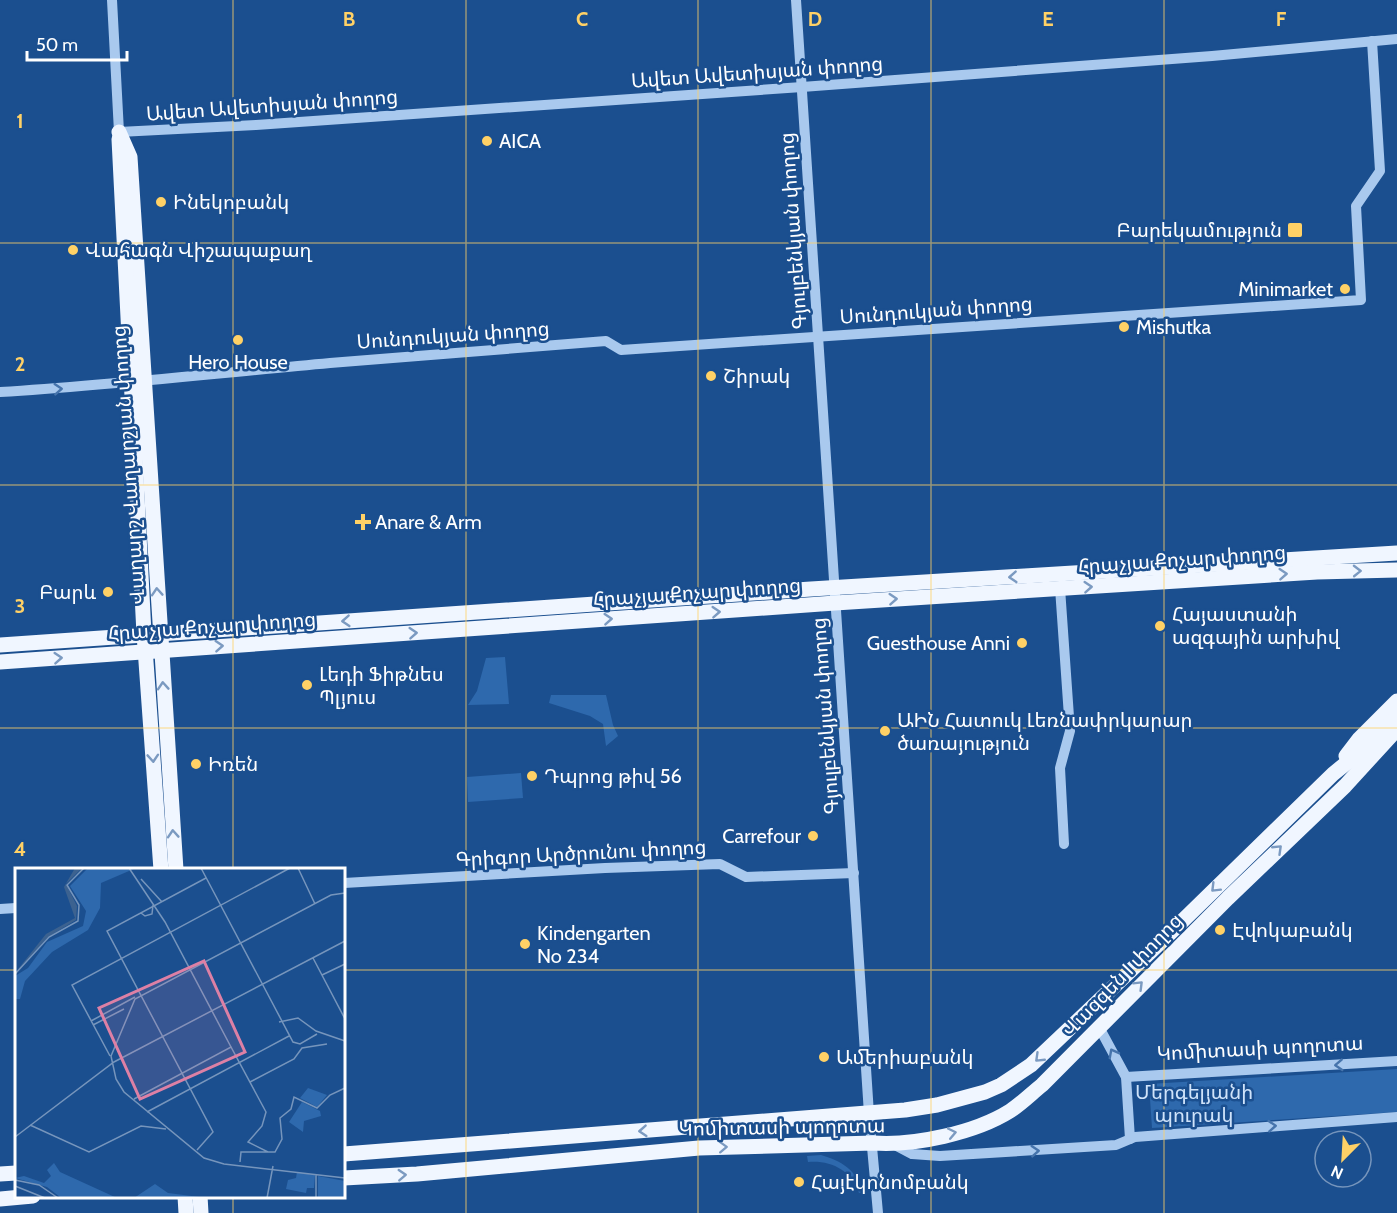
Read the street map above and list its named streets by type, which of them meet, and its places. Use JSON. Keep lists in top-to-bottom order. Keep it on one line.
{"streets":{"main road":["Վաղարշ Վաղարշյան փողոց","Հրաչյա Քոչար փողոց","Վազգեն I փողոց","Կոմիտասի պողոտա"],"street":["Ավետ Ավետիսյան փողոց","Գյուլբենկյան փողոց","Սունդուկյան փողոց","Գրիգոր Արծրունու փողոց"]},"crossings":[["Ավետ Ավետիսյան փողոց","Գյուլբենկյան փողոց"],["Ավետ Ավետիսյան փողոց","Սունդուկյան փողոց"],["Ավետ Ավետիսյան փողոց","Վաղարշ Վաղարշյան փողոց"],["Գյուլբենկյան փողոց","Սունդուկյան փողոց"],["Գյուլբենկյան փողոց","Հրաչյա Քոչար փողոց"],["Գյուլբենկյան փողոց","Գրիգոր Արծրունու փողոց"],["Գյուլբենկյան փողոց","Վազգեն I փողոց"],["Գյուլբենկյան փողոց","Կոմիտասի պողոտա"],["Սունդուկյան փողոց","Վաղարշ Վաղարշյան փողոց"],["Վաղարշ Վաղարշյան փողոց","Հրաչյա Քոչար փողոց"],["Վազգեն I փողոց","Կոմիտասի պողոտա"]],"parks":["Մերգելյանի պուրակ"],"places":{"other":["AICA","Ինեկոբանկ","Վահագն Վիշապաքաղ","Minimarket","Mishutka","Hero House","Շիրակ","Բարև","Հայաստանի ազգային արխիվ","Guesthouse Anni","Լեդի Ֆիթնես Պլյուս","ԱԻՆ Հատուկ Լեռնափրկարար ծառայություն","Իռեն","Դպրոց թիվ 56","Carrefour","Էվոկաբանկ","Kindengarten No 234","Ամերիաբանկ","Հայէկոնոմբանկ"],"transit":["Բարեկամություն"],"health":["Anare & Arm"]},"scale_bar":"50 m","north":"bottom left","grid":{"columns":["B","C","D","E","F"],"rows":["1","2","3","4"]}}
